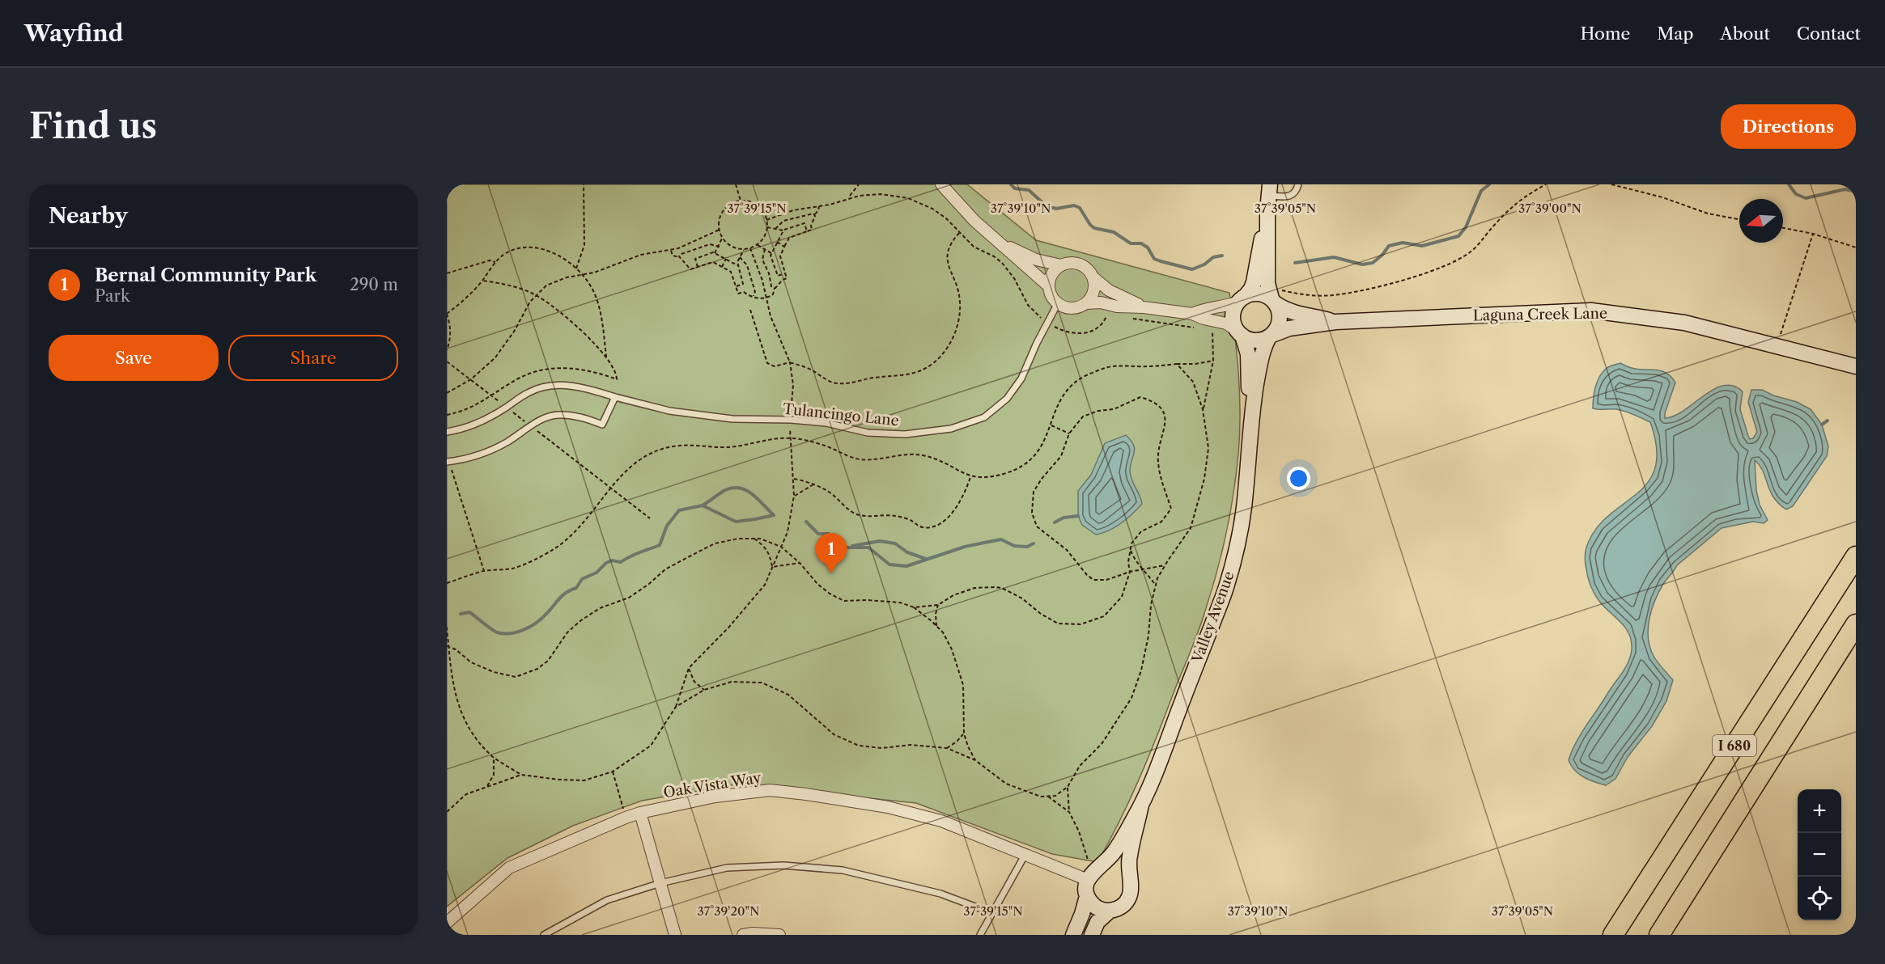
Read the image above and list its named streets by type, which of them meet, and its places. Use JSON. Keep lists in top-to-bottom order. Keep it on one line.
{"streets":{"highway":["I 680"],"street":["Laguna Creek Lane","Valley Avenue","Oak Vista Way"],"lane":["Tulancingo Lane"]},"crossings":[["Laguna Creek Lane","Valley Avenue"],["Valley Avenue","Oak Vista Way"]],"north":"left","page":{"header":"Wayfind","nav":["Home","Map","About","Contact"],"buttons":["Directions",["Save","Share"]],"title":"Find us","heading":"Nearby","list":[{"mark":"1","name":"Bernal Community Park","note":"Park","value":"290 m"}],"pins":"1","map_buttons":["+","−"]},"coordinates":["37°39'15\"N","37°39'10\"N","37°39'05\"N","37°39'00\"N","37°39'20\"N"]}
